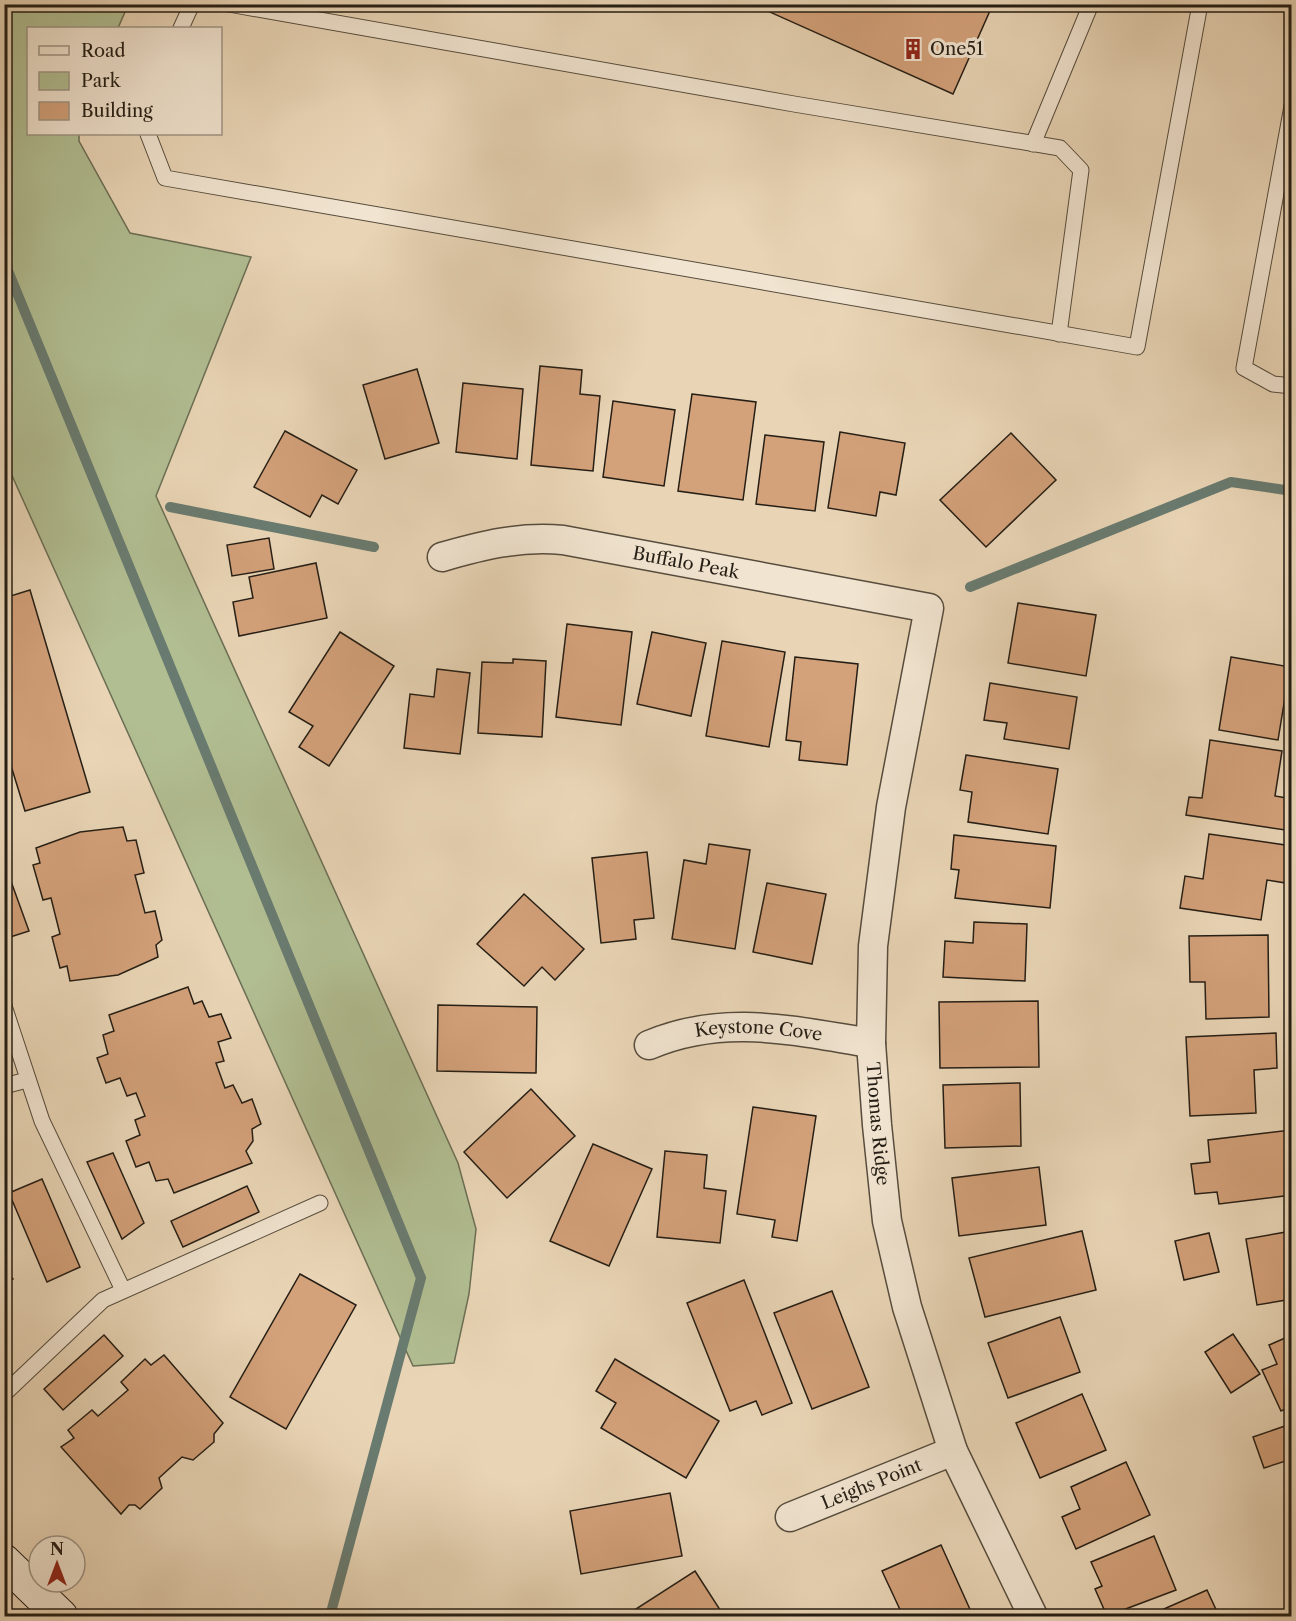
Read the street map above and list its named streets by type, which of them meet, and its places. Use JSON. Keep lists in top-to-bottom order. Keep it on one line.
{"streets":{"street":["Buffalo Peak","Keystone Cove","Thomas Ridge","Leighs Point"]},"crossings":[["Buffalo Peak","Thomas Ridge"],["Keystone Cove","Thomas Ridge"],["Thomas Ridge","Leighs Point"]],"places":{"building":["One51"]},"legend":["Road","Park","Building"],"north":"top"}
